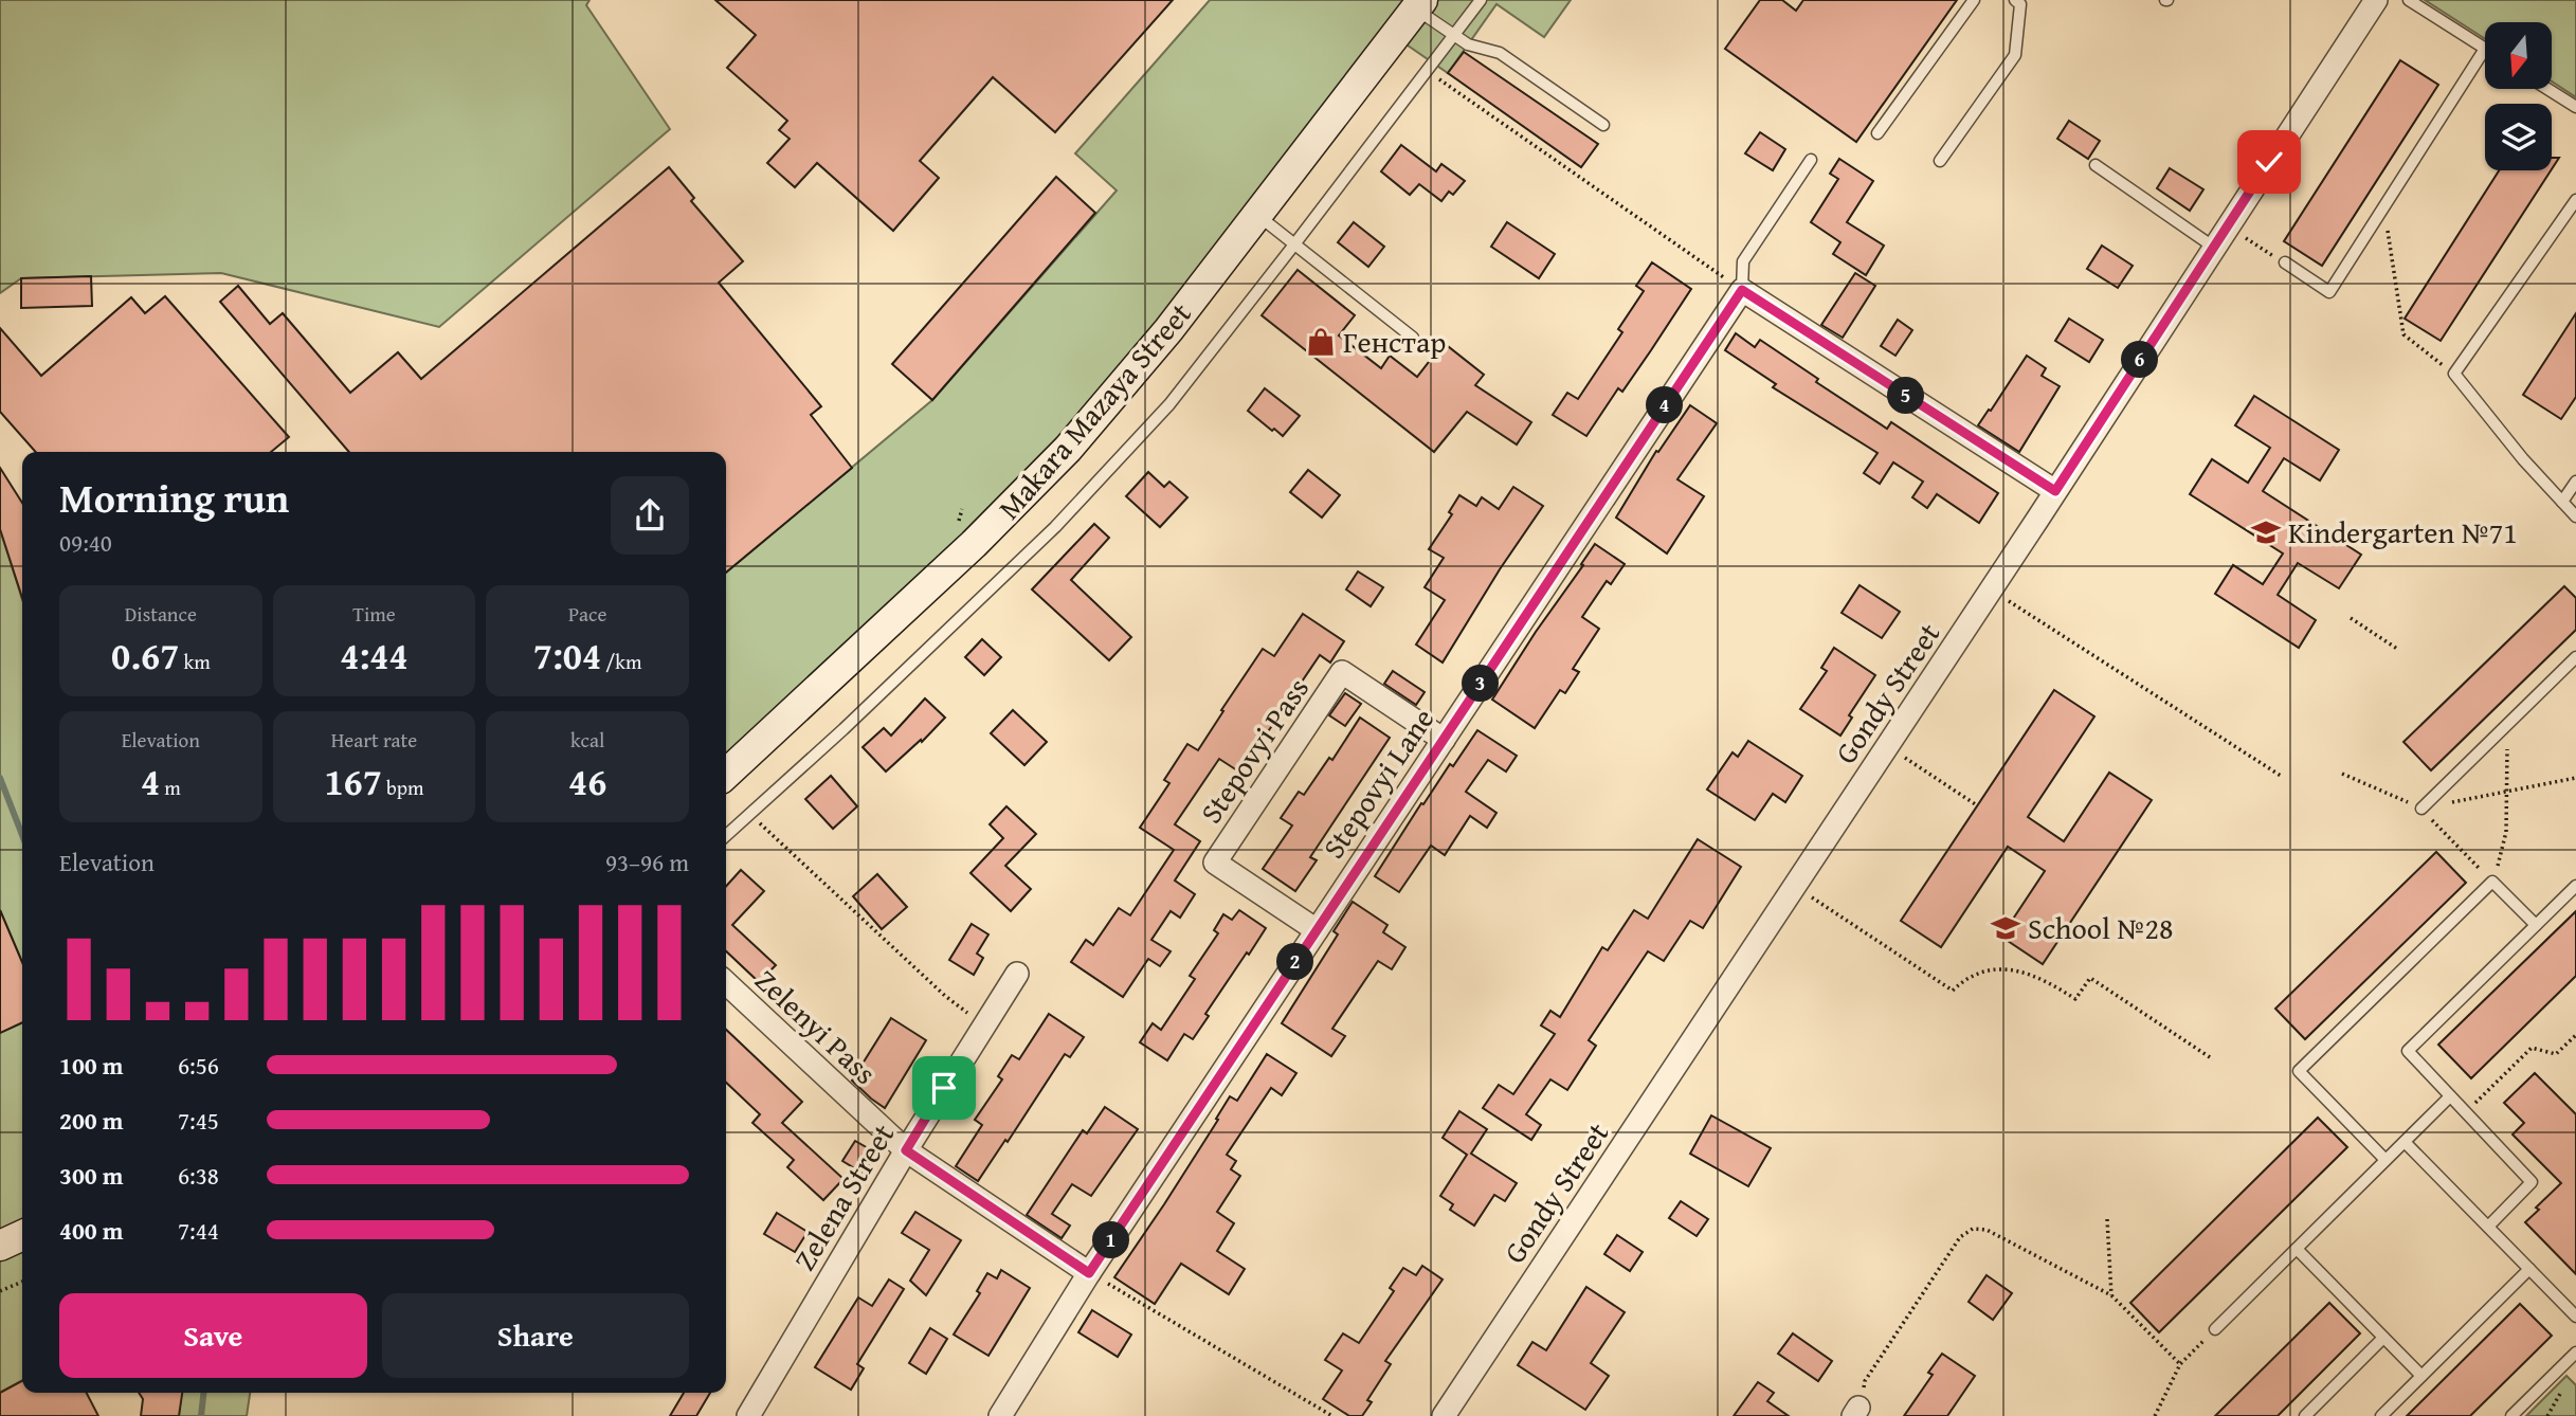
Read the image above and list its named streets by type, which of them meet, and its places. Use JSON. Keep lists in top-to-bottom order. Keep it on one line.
{"streets":{"main road":["Makara Mazaya Street"],"street":["Gondy Street","Stepovyi Pass","Stepovyi Lane","Zelenyi Pass","Zelena Street"]},"crossings":[["Stepovyi Pass","Stepovyi Lane"],["Stepovyi Lane","Zelenyi Pass"],["Zelenyi Pass","Zelena Street"]],"places":{"shop":["Генстар"],"school or university":["Kindergarten №71","School №28"]},"north":"bottom","page":{"pins":["6","5","4","3","2","1"],"heading":["Morning run","09:40"],"stats":[["Distance","0.67 km"],["Time","4:44"],["Pace","7:04 /km"],["Elevation","4 m"],["Heart rate","167 bpm"],["kcal","46"]],"chart":["Elevation","93–96 m"],"list":[{"name":"100 m","note":"6:56"},{"name":"200 m","note":"7:45"},{"name":"300 m","note":"6:38"},{"name":"400 m","note":"7:44"}],"buttons":["Save","Share"]}}
